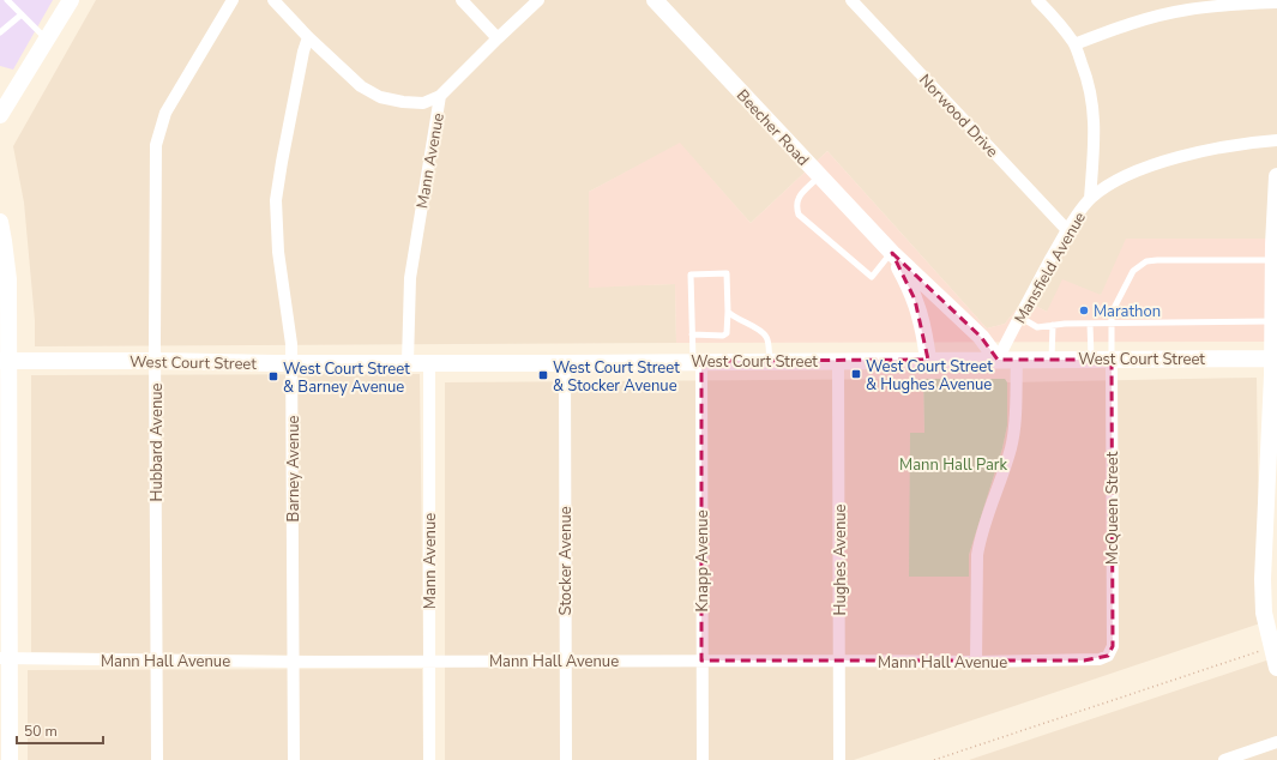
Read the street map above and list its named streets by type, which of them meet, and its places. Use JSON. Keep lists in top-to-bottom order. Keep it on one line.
{"streets":{"street":["Norwood Drive","Beecher Road","Mann Avenue","Mansfield Avenue","West Court Street","Hubbard Avenue","Barney Avenue","McQueen Street","Hughes Avenue","Stocker Avenue","Knapp Avenue","Mann Hall Avenue"]},"crossings":[["Norwood Drive","Mansfield Avenue"],["Beecher Road","Mansfield Avenue"],["Beecher Road","West Court Street"],["Mann Avenue","West Court Street"],["Mann Avenue","Mann Hall Avenue"],["Mansfield Avenue","West Court Street"],["West Court Street","Hubbard Avenue"],["West Court Street","Barney Avenue"],["West Court Street","McQueen Street"],["West Court Street","Hughes Avenue"],["West Court Street","Stocker Avenue"],["West Court Street","Knapp Avenue"],["Hubbard Avenue","Mann Hall Avenue"],["Barney Avenue","Mann Hall Avenue"],["McQueen Street","Mann Hall Avenue"],["Hughes Avenue","Mann Hall Avenue"],["Stocker Avenue","Mann Hall Avenue"],["Knapp Avenue","Mann Hall Avenue"]],"parks":["Mann Hall Park"],"places":{"other":["Marathon"],"transit":["West Court Street & Hughes Avenue","West Court Street & Stocker Avenue","West Court Street & Barney Avenue"]},"scale_bar":"50 m"}
